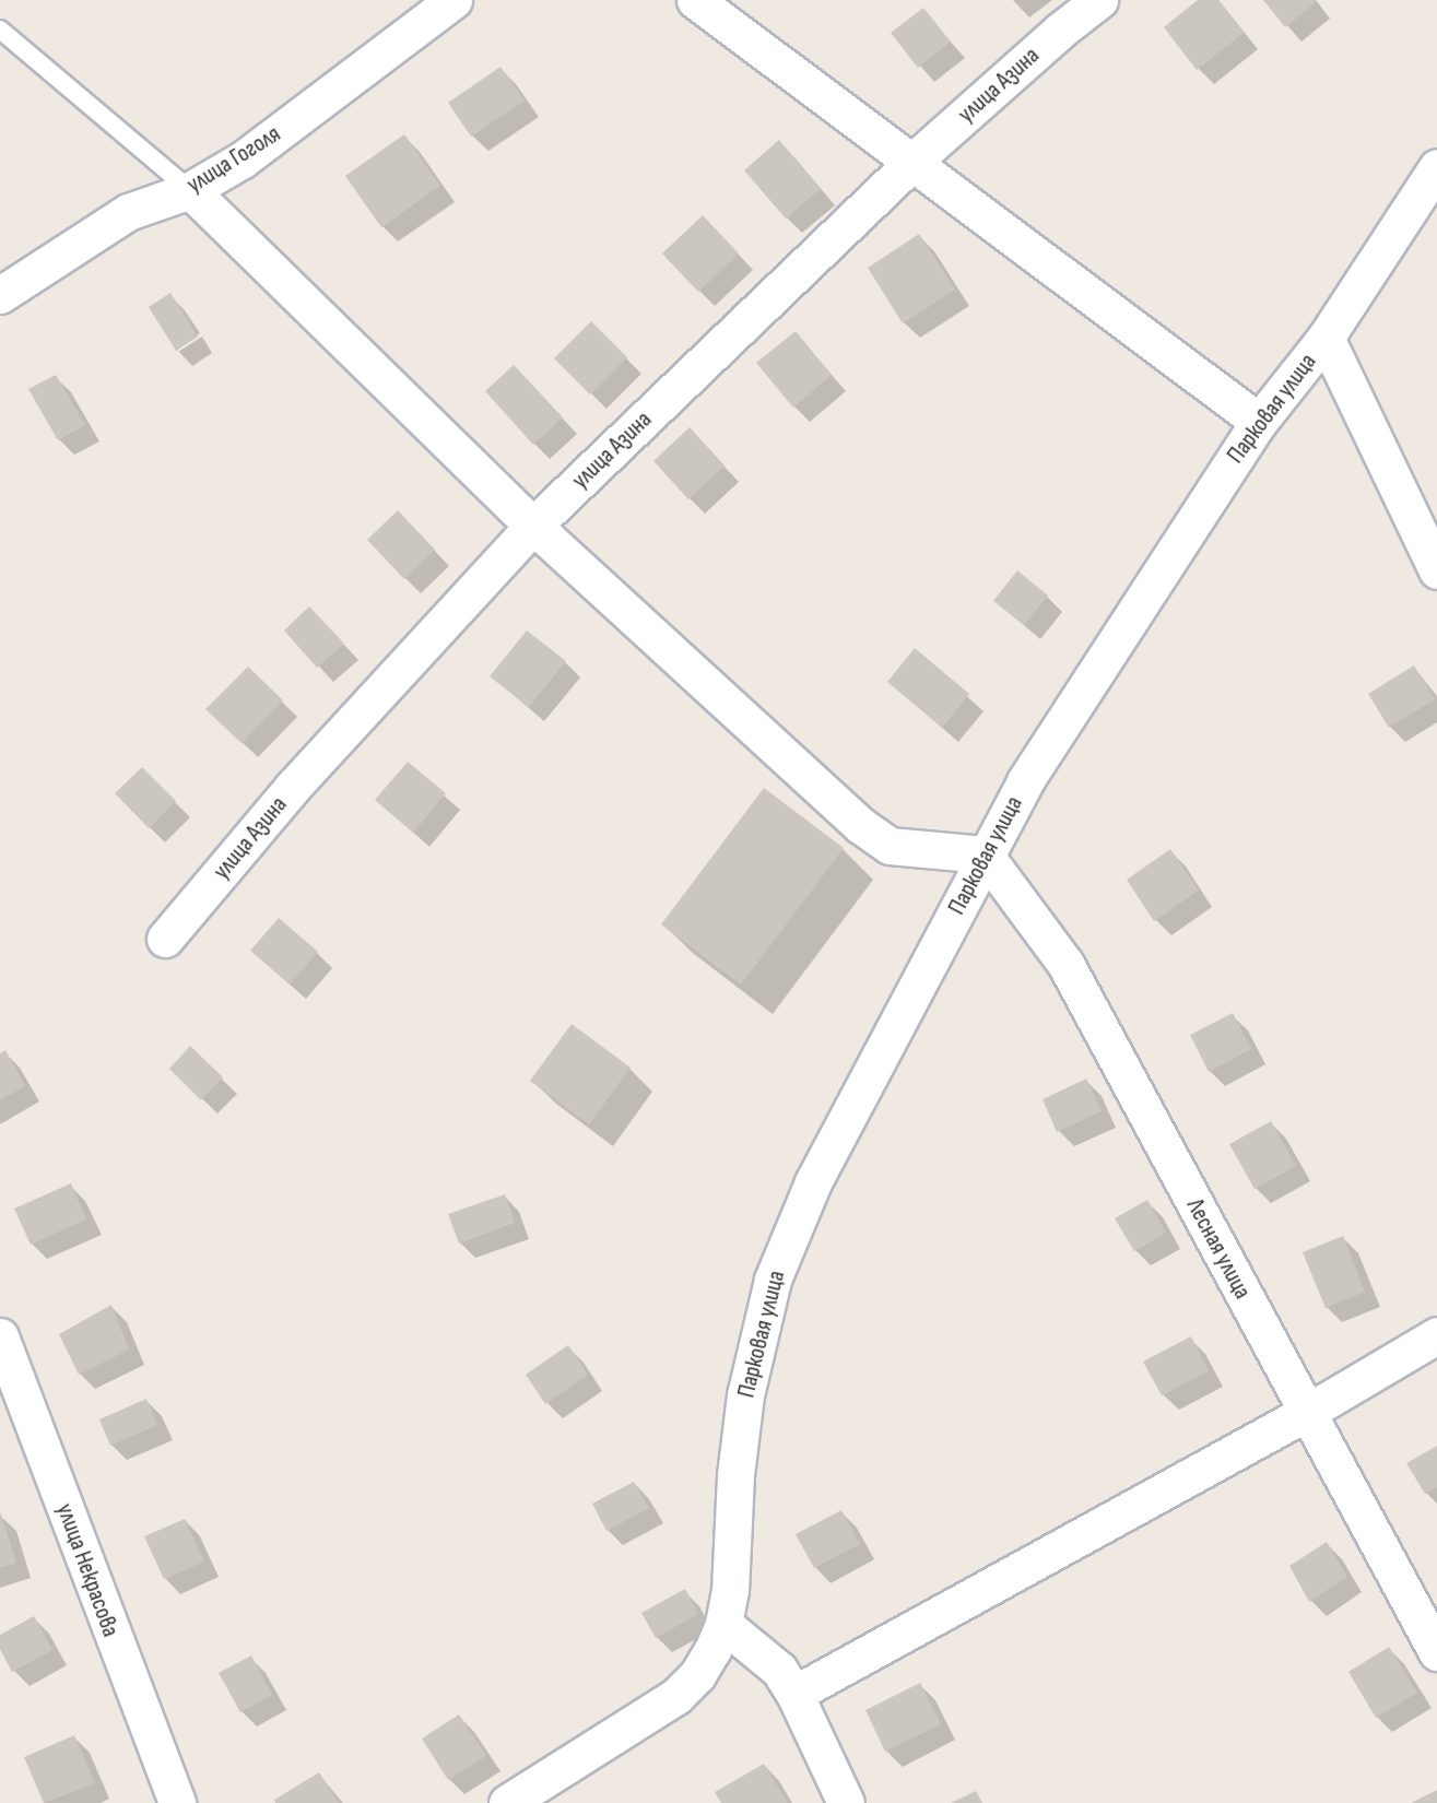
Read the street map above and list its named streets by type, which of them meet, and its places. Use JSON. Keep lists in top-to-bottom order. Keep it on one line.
{"streets":{"street":["улица Азина","улица Гоголя","Парковая улица","Лесная улица","улица Некрасова"]},"crossings":[["Парковая улица","Лесная улица"]]}
